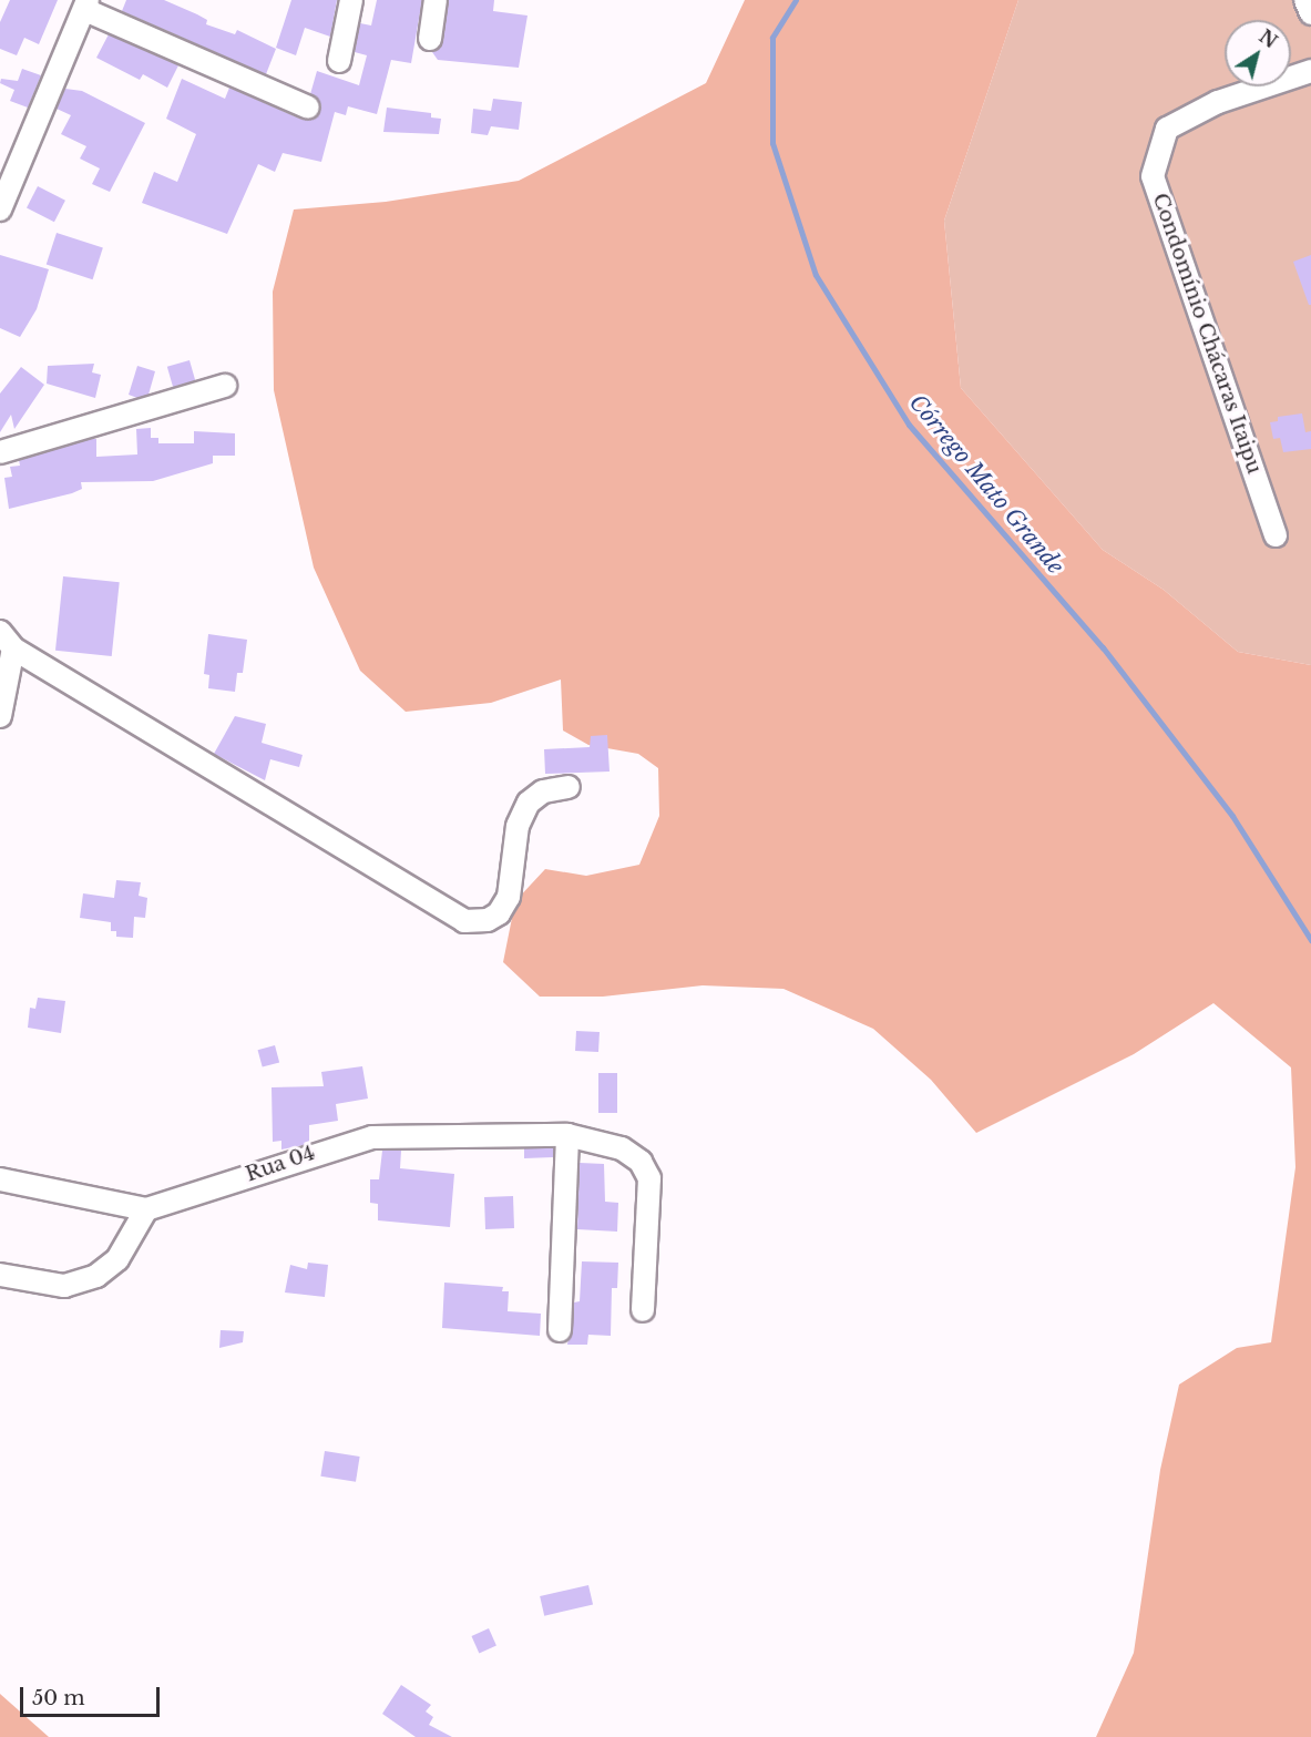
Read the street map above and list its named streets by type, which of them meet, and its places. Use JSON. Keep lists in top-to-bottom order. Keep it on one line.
{"streets":{"street":["Condomínio Chácaras Itaipu","Rua 04"]},"water":["Córrego Mato Grande"],"scale_bar":"50 m","north":"top right"}
